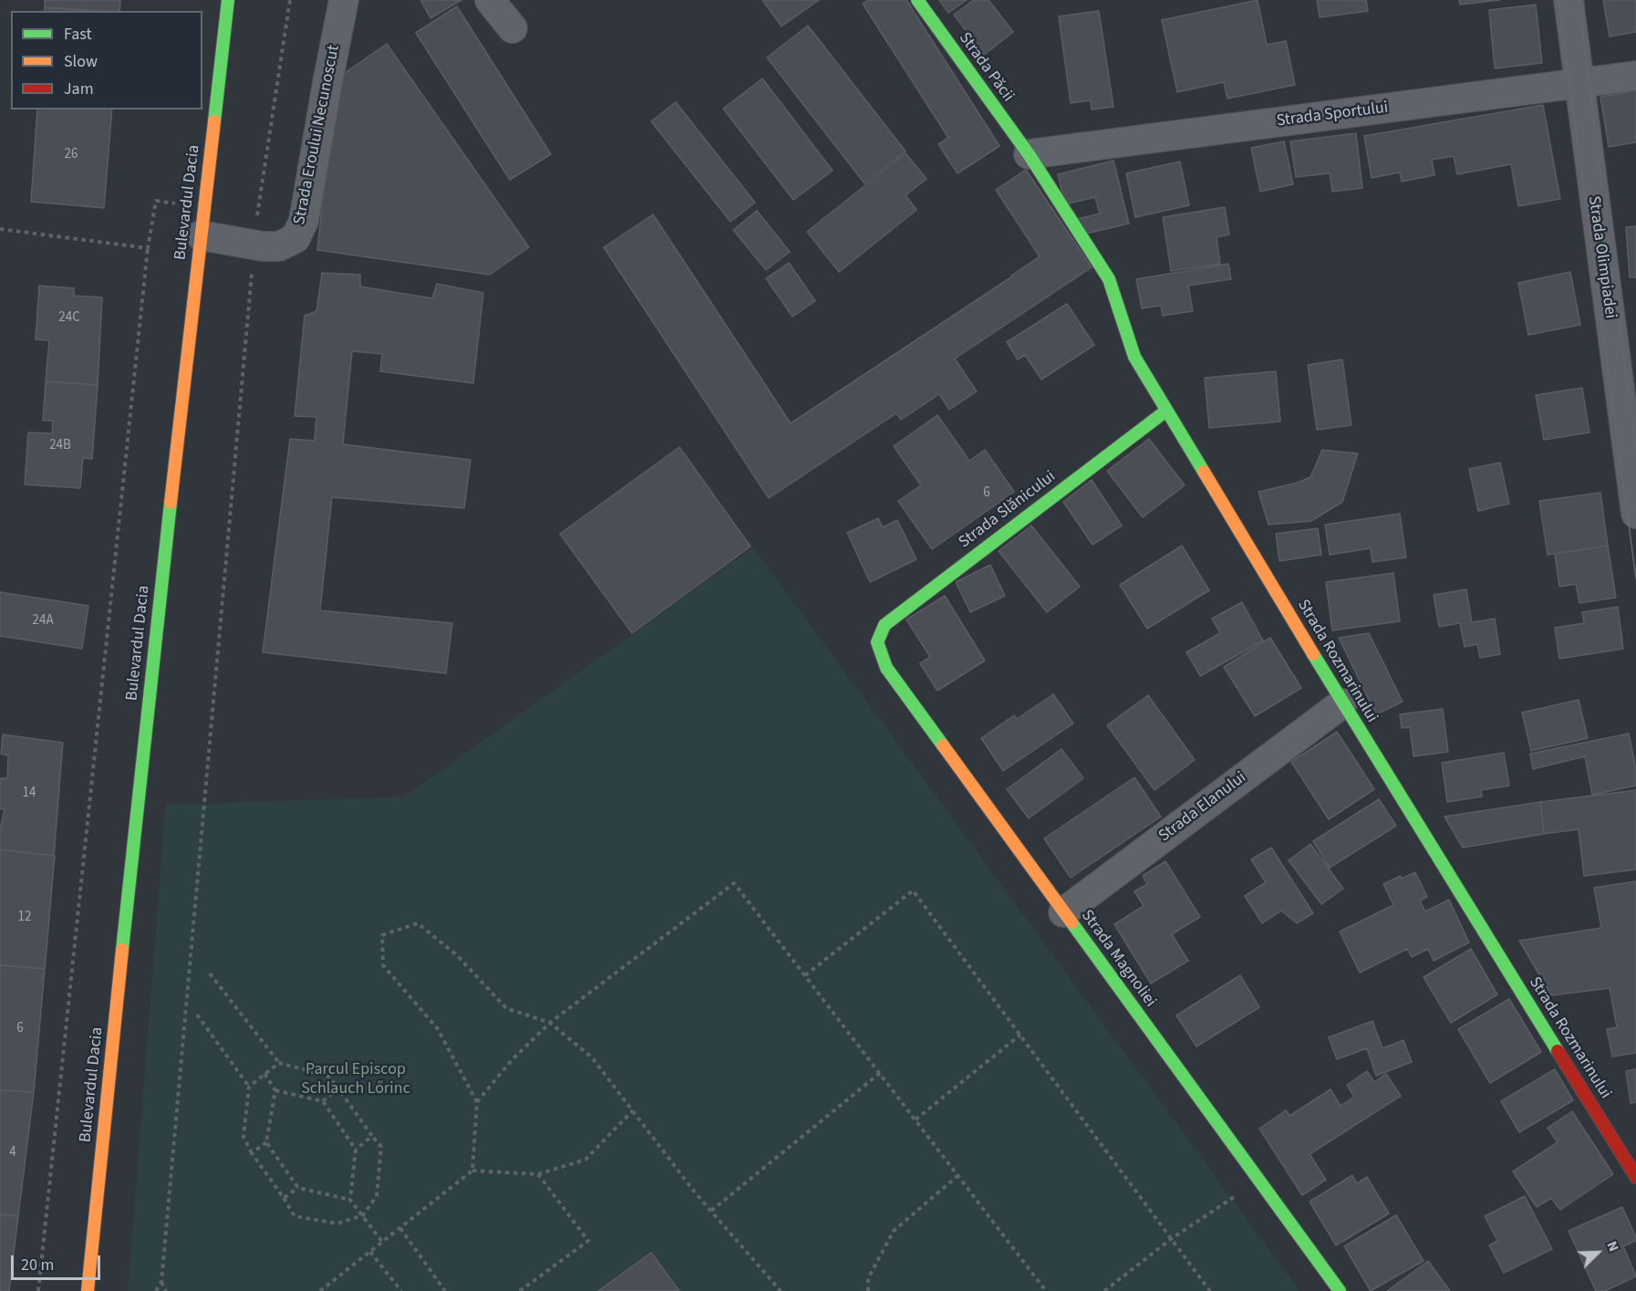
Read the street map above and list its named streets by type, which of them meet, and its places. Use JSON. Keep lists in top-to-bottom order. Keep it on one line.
{"streets":{"street":["Strada Păcii","Strada Sportului","Strada Eroului Necunoscut","Bulevardul Dacia","Strada Olimpiadei","Strada Slănicului","Strada Rozmarinului","Strada Elanului","Strada Magnoliei"]},"crossings":[["Strada Păcii","Strada Sportului"],["Strada Păcii","Strada Rozmarinului"],["Strada Sportului","Strada Olimpiadei"],["Strada Sportului","Strada Rozmarinului"],["Strada Eroului Necunoscut","Bulevardul Dacia"],["Strada Slănicului","Strada Rozmarinului"],["Strada Slănicului","Strada Magnoliei"],["Strada Rozmarinului","Strada Elanului"],["Strada Elanului","Strada Magnoliei"]],"parks":["Parcul Episcop Schlauch Lőrinc"],"house_numbers":["26","24C","24B","6","24A","14","12","6","4"],"legend":["Fast","Slow","Jam"],"scale_bar":"20 m","north":"top right"}
